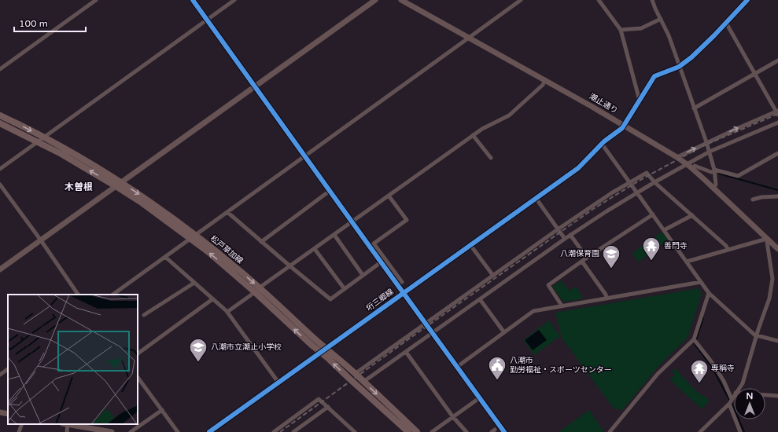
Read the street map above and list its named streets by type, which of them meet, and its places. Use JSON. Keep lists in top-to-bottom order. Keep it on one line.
{"streets":{"main road":["松戸草加線"],"street":["潮止通り","垳三郷線"]},"crossings":[["松戸草加線","垳三郷線"]],"districts":["木曽根"],"places":{"temple":["善門寺","専稱寺"],"school or university":["八潮保育園","八潮市立潮止小学校"],"public building":["八潮市 勤労福祉・スポーツセンター"]},"scale_bar":"100 m","north":"top"}
